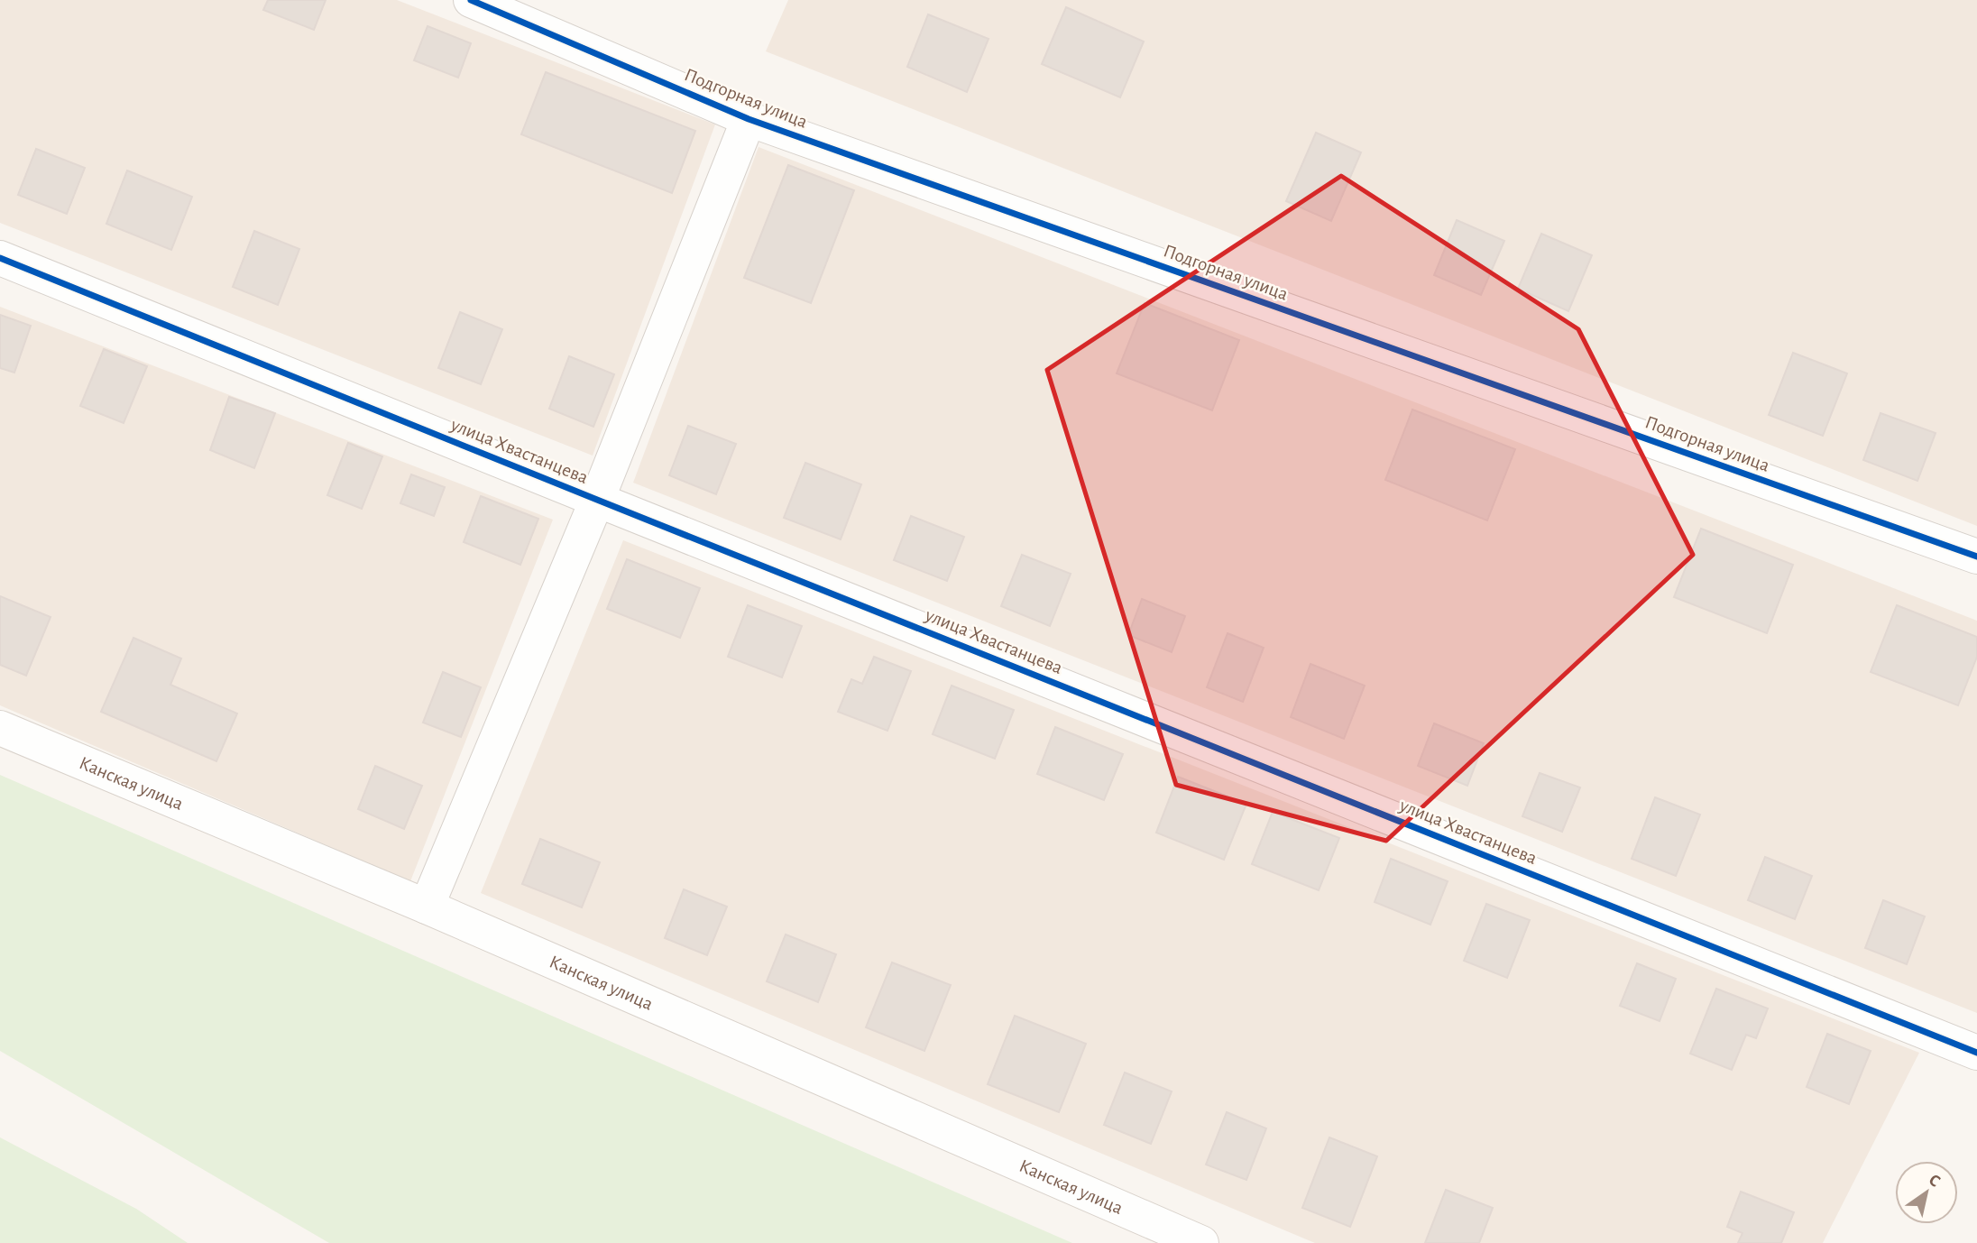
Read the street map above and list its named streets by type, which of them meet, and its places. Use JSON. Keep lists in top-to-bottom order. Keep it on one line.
{"streets":{"street":["Подгорная улица","улица Хвастанцева","Канская улица"]},"north":"top right"}
